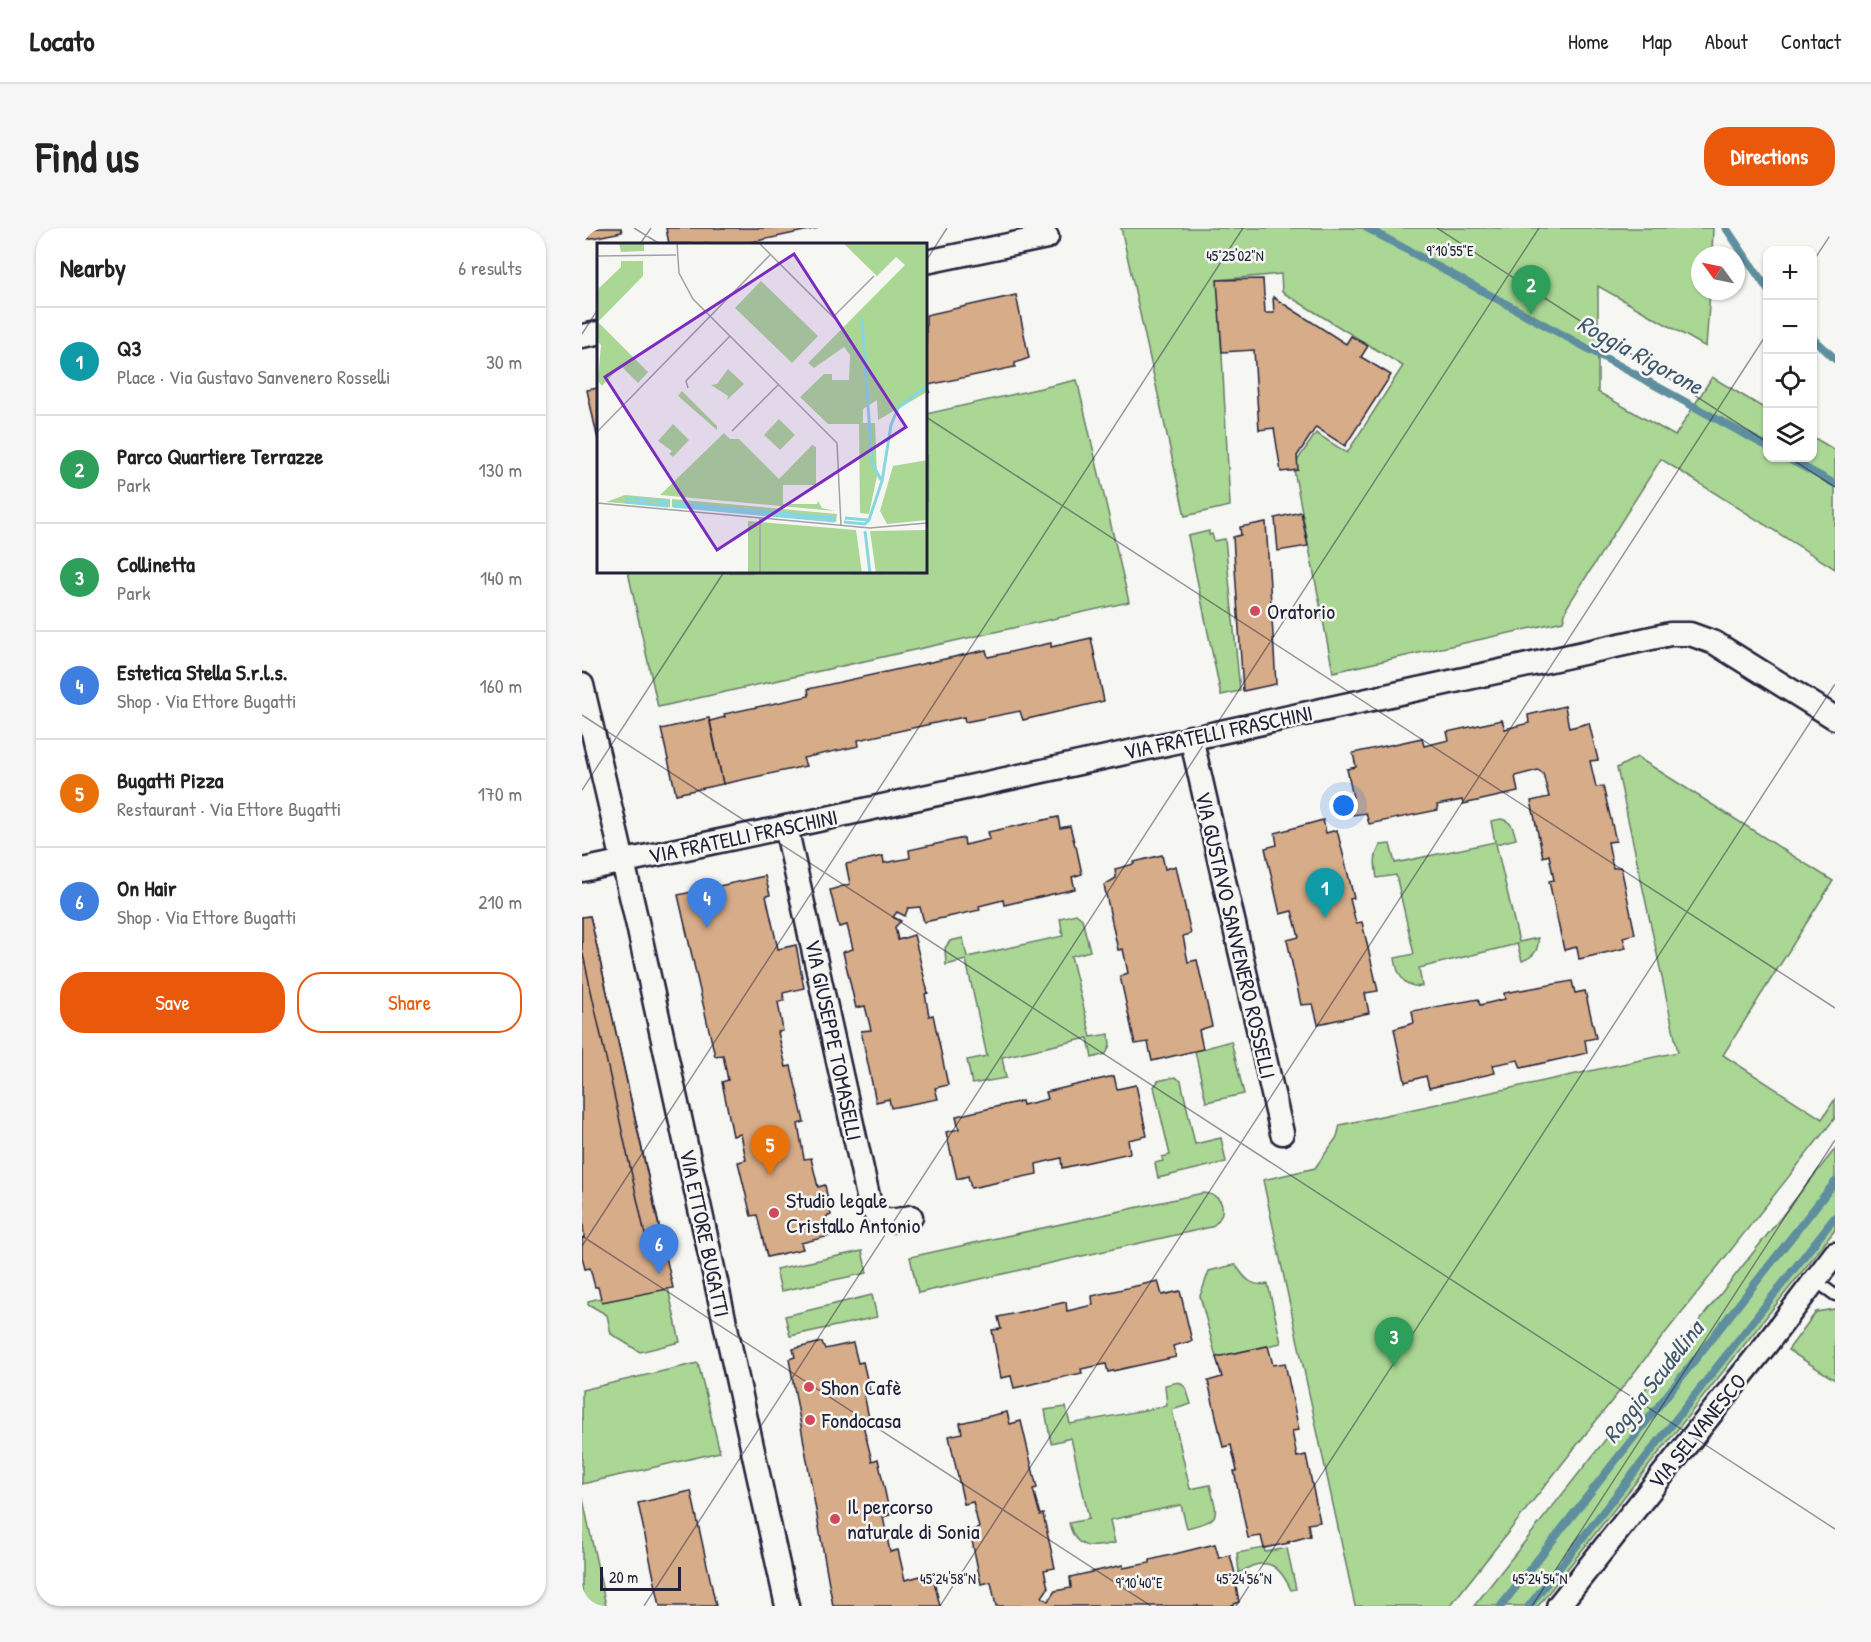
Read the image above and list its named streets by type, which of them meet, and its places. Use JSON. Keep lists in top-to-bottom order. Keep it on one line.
{"streets":{"street":["VIA FRATELLI FRASCHINI","VIA GUSTAVO SANVENERO ROSSELLI","VIA GIUSEPPE TOMASELLI","VIA ETTORE BUGATTI","VIA SELVANESCO"]},"crossings":[["VIA FRATELLI FRASCHINI","VIA GUSTAVO SANVENERO ROSSELLI"],["VIA FRATELLI FRASCHINI","VIA GIUSEPPE TOMASELLI"],["VIA FRATELLI FRASCHINI","VIA ETTORE BUGATTI"]],"water":["Roggia Rigorone","Roggia Scudellina"],"places":["Oratorio","Studio legale Cristallo Antonio","Shon Cafè","Fondocasa","Il percorso naturale di Sonia"],"scale_bar":"20 m","north":"top left","page":{"header":"Locato","nav":["Home","Map","About","Contact"],"buttons":["Directions",["Save","Share"]],"title":"Find us","heading":["Nearby","6 results"],"map_buttons":["+","−"],"pins":["2","1","4","5","6","3"],"list":[{"mark":"1","name":"Q3","note":"Place · Via Gustavo Sanvenero Rosselli","value":"30 m"},{"mark":"2","name":"Parco Quartiere Terrazze","note":"Park","value":"130 m"},{"mark":"3","name":"Collinetta","note":"Park","value":"140 m"},{"mark":"4","name":"Estetica Stella S.r.l.s.","note":"Shop · Via Ettore Bugatti","value":"160 m"},{"mark":"5","name":"Bugatti Pizza","note":"Restaurant · Via Ettore Bugatti","value":"170 m"},{"mark":"6","name":"On Hair","note":"Shop · Via Ettore Bugatti","value":"210 m"}],"scale":"20 m"},"coordinates":["9°10'55\"E","45°25'02\"N","45°24'58\"N","45°24'56\"N","45°24'54\"N","9°10'40\"E"]}
